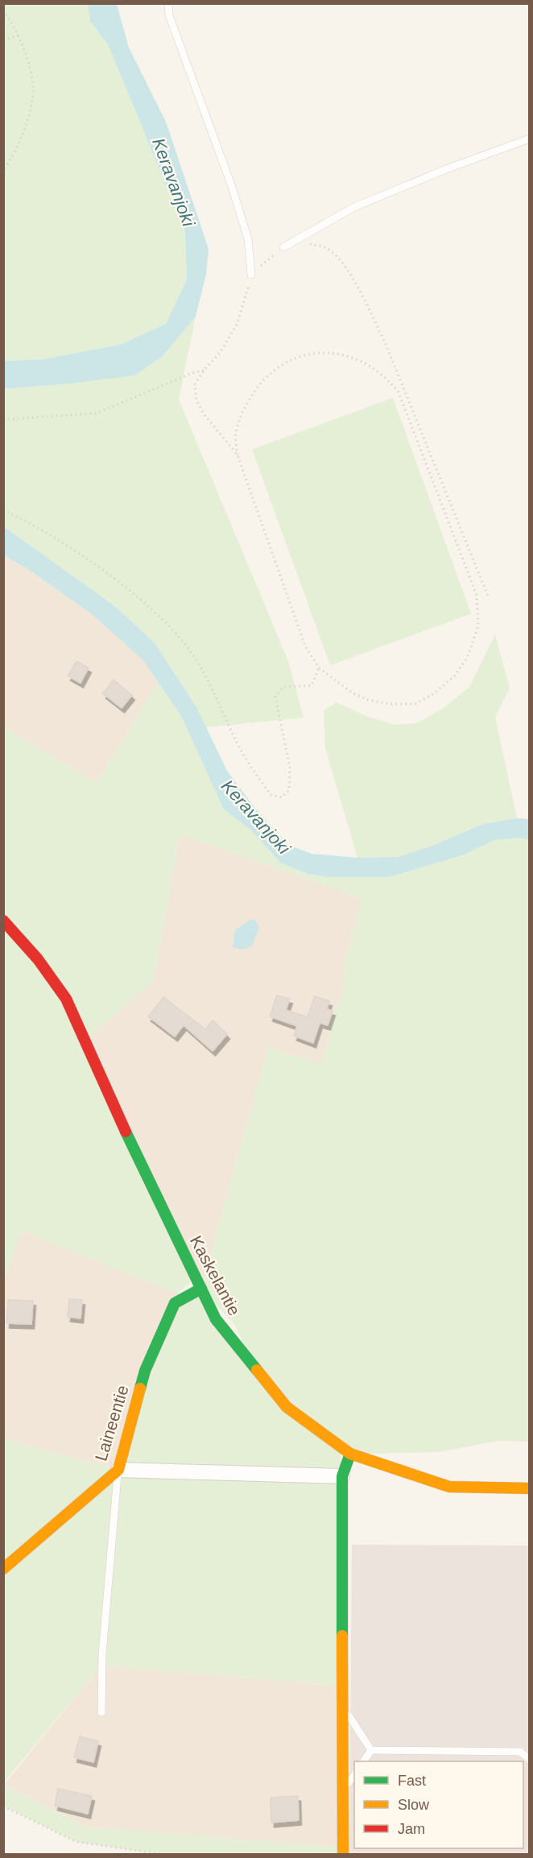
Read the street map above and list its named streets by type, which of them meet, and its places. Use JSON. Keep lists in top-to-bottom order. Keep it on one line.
{"streets":{"street":["Kaskelantie","Laineentie"]},"crossings":[["Kaskelantie","Laineentie"]],"water":["Keravanjoki"],"legend":["Fast","Slow","Jam"]}
